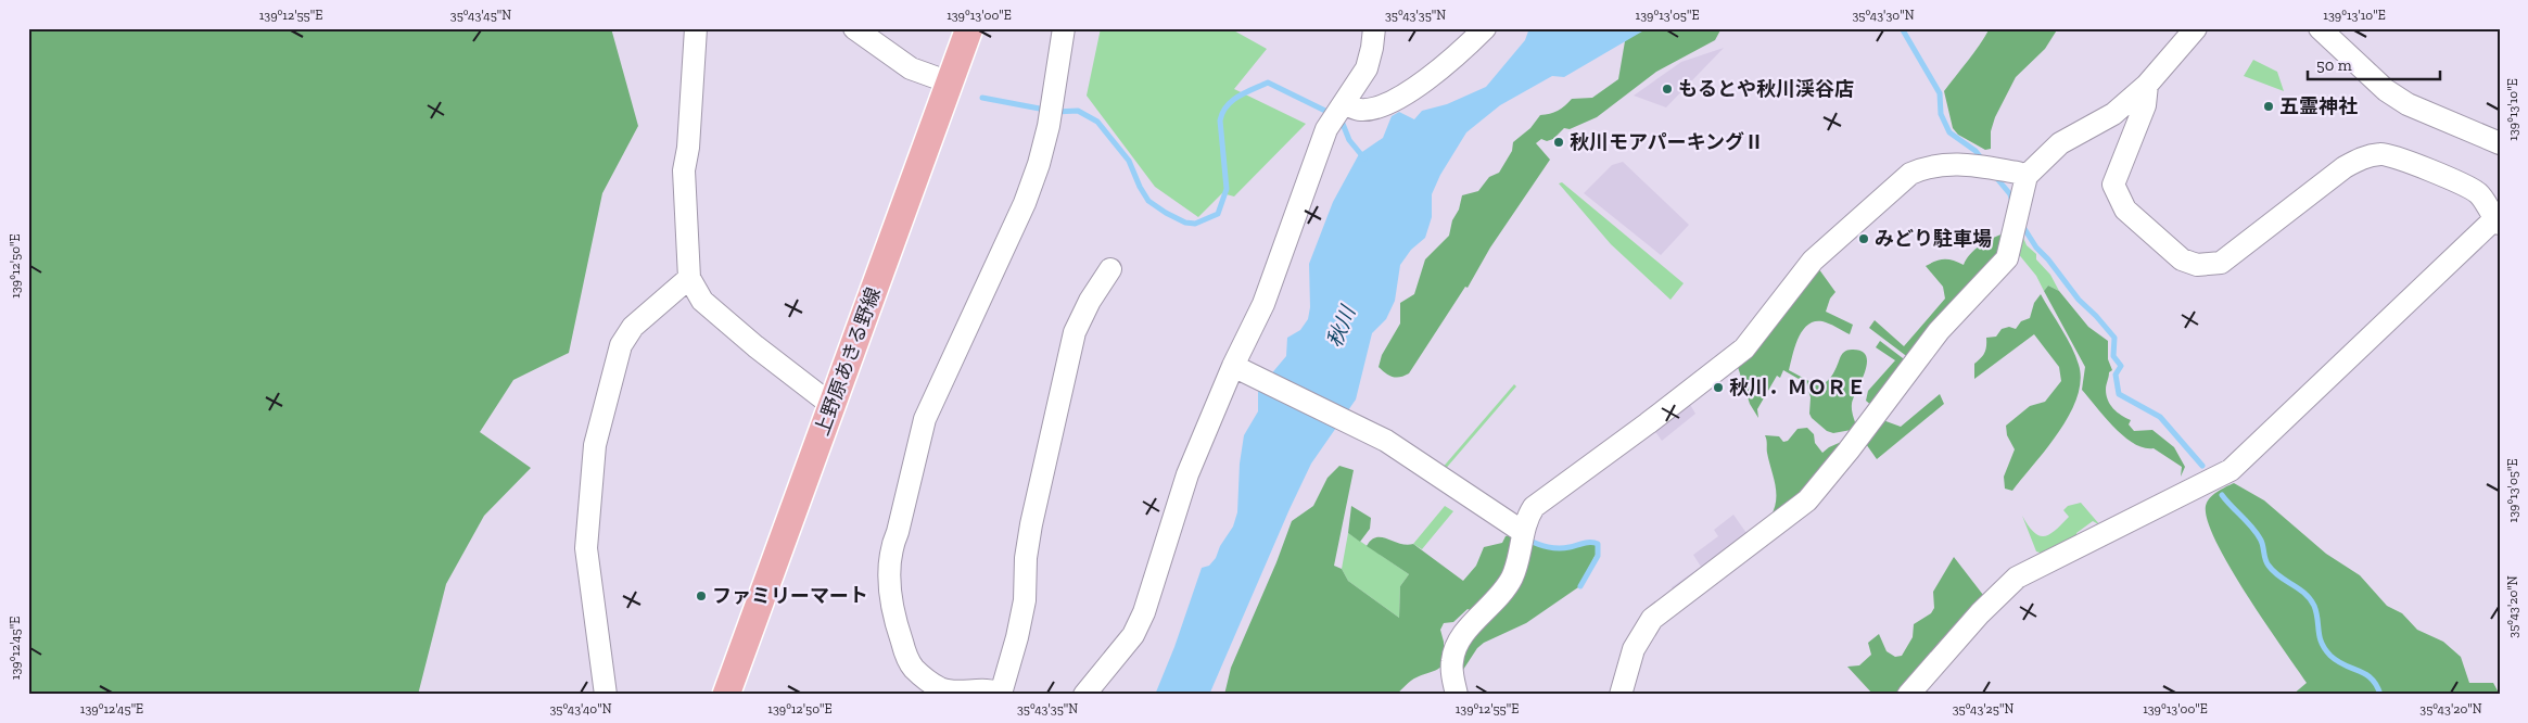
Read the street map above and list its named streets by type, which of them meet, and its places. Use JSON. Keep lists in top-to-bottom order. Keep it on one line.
{"streets":{"main road":["上野原あきる野線"]},"water":["秋川"],"places":["もるとや秋川渓谷店","五霊神社","秋川モアパーキングⅡ","みどり駐車場","秋川．ＭＯＲＥ","ファミリーマート"],"scale_bar":"50 m","coordinates":["139°12'55\"E","35°43'45\"N","139°13'00\"E","35°43'35\"N","139°13'05\"E","35°43'30\"N","139°13'10\"E","139°12'50\"E","35°43'20\"N","139°12'45\"E","35°43'40\"N","35°43'25\"N"]}
